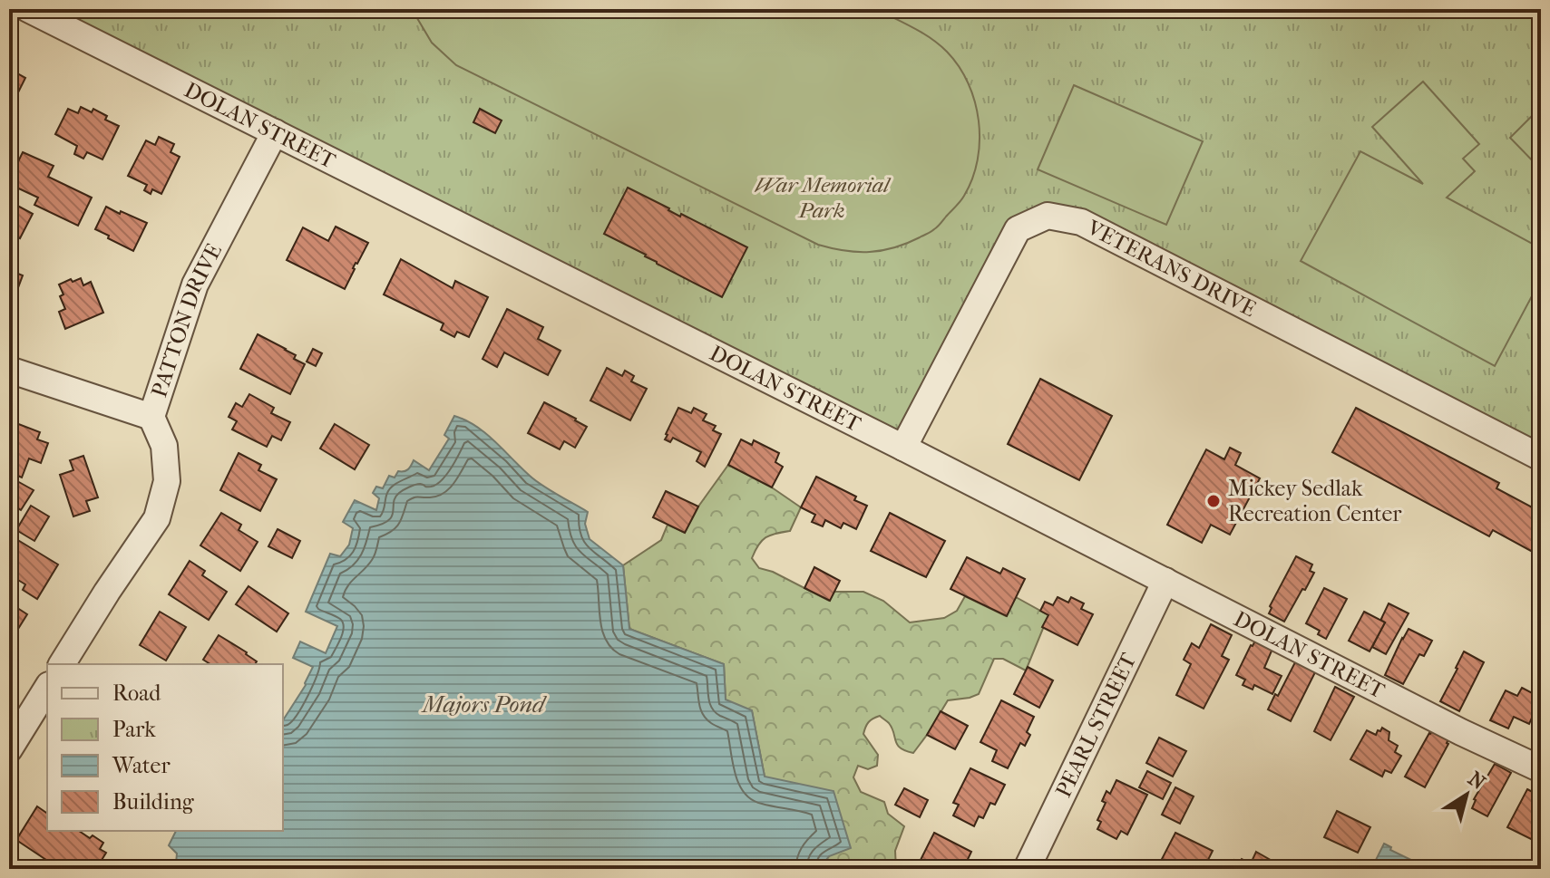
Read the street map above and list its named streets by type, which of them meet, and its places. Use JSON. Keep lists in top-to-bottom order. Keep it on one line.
{"streets":{"street":["DOLAN STREET","VETERANS DRIVE","PATTON DRIVE","PEARL STREET"]},"crossings":[["DOLAN STREET","VETERANS DRIVE"],["DOLAN STREET","PATTON DRIVE"],["DOLAN STREET","PEARL STREET"]],"water":["Majors Pond"],"parks":["War Memorial Park"],"places":["Mickey Sedlak Recreation Center"],"legend":["Road","Park","Water","Building"],"north":"top right"}
